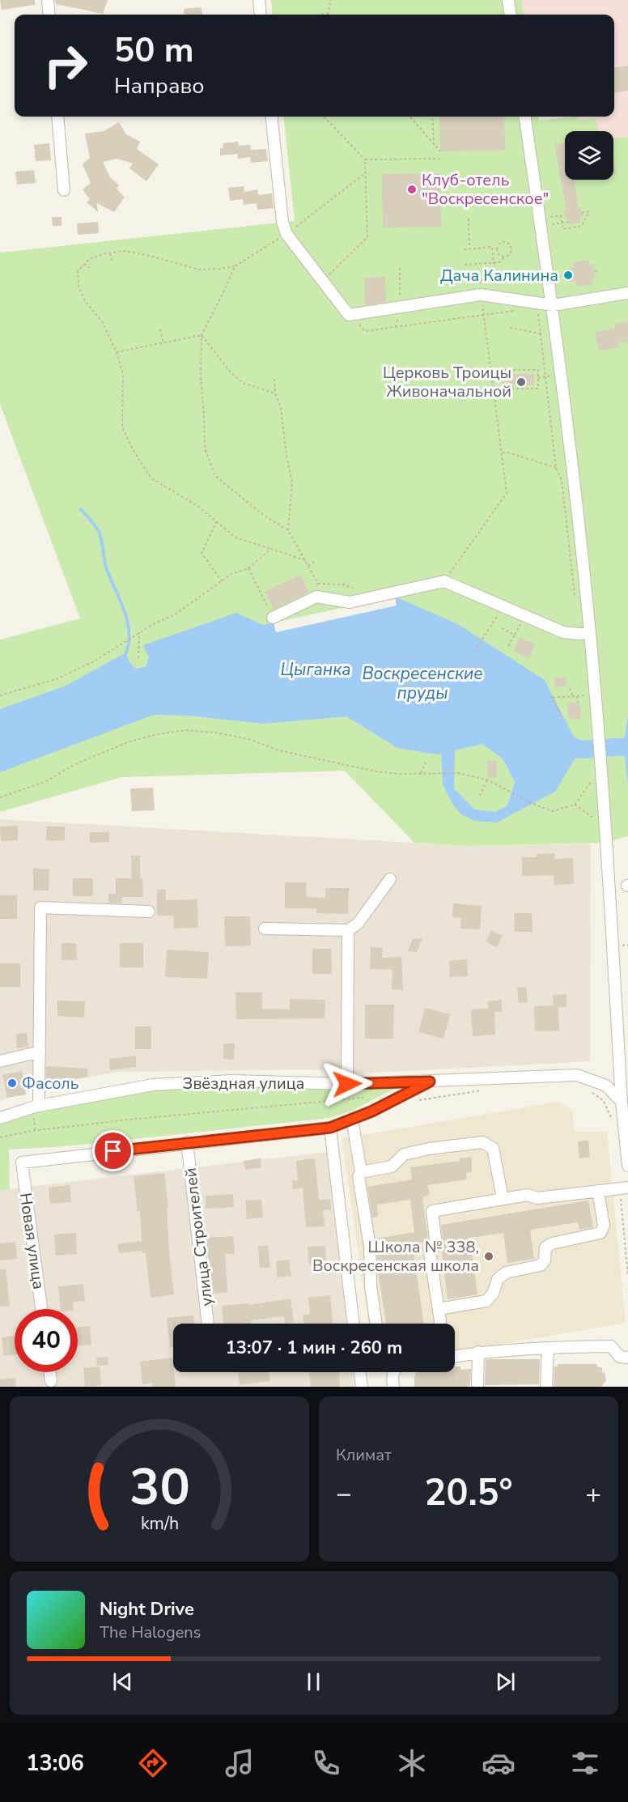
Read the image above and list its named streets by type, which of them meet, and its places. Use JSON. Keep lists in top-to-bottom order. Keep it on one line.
{"streets":{"street":["Звёздная улица","улица Строителей","Новая улица"]},"crossings":[["улица Строителей","Новая улица"]],"water":["Цыганка","Воскресенские пруды"],"places":["Клуб-отель \"Воскресенское\"","Дача Калинина","Церковь Троицы Живоначальной","Фасоль","Школа № 338, Воскресенская школа"],"page":{"turn":["50 m","Направо"],"limit":"40","trip":"13:07 · 1 мин · 260 m","tile":"Климат","heat":["−","20.5°","+"],"song":["Night Drive","The Halogens"],"tabs":"13:06","gauge":["30","km/h"]}}
